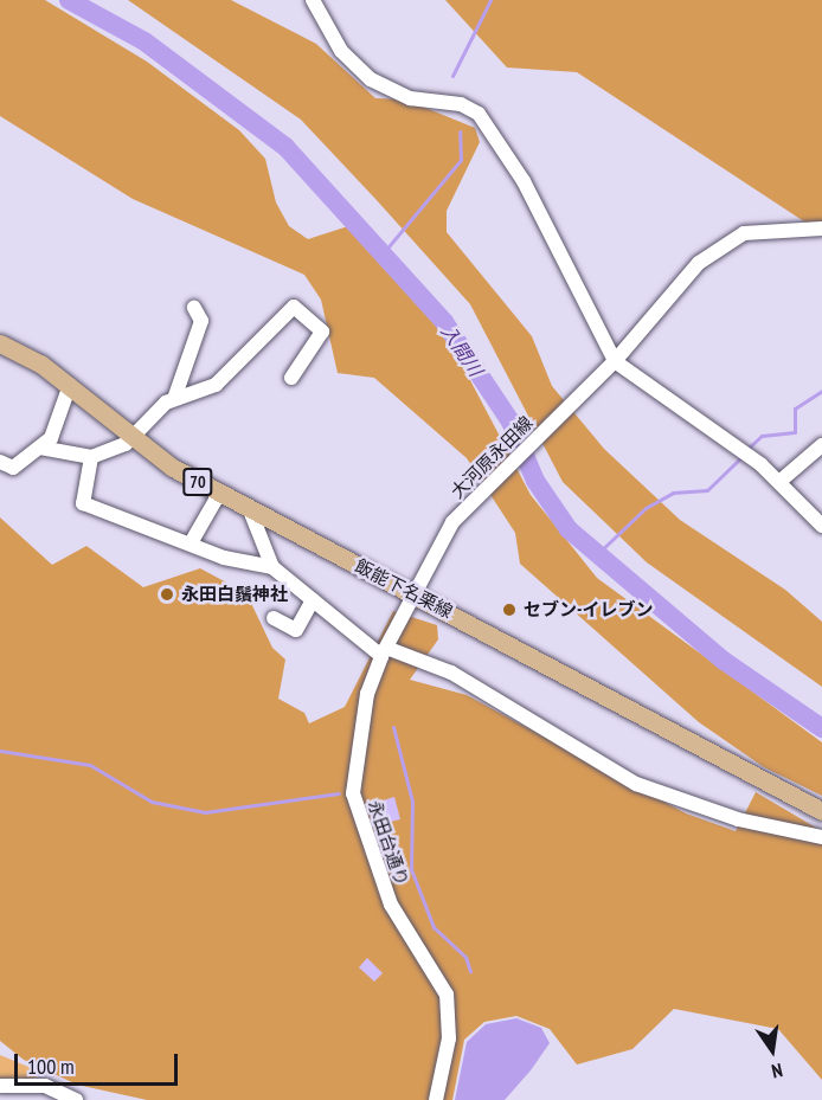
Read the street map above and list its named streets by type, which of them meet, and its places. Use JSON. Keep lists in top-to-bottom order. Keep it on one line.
{"streets":{"main road":["70","飯能下名栗線"],"street":["大河原永田線","永田台通り"]},"crossings":[["大河原永田線","飯能下名栗線"],["大河原永田線","永田台通り"],["飯能下名栗線","永田台通り"]],"water":["入間川"],"places":["永田白鬚神社","セブン-イレブン"],"scale_bar":"100 m","north":"bottom"}
